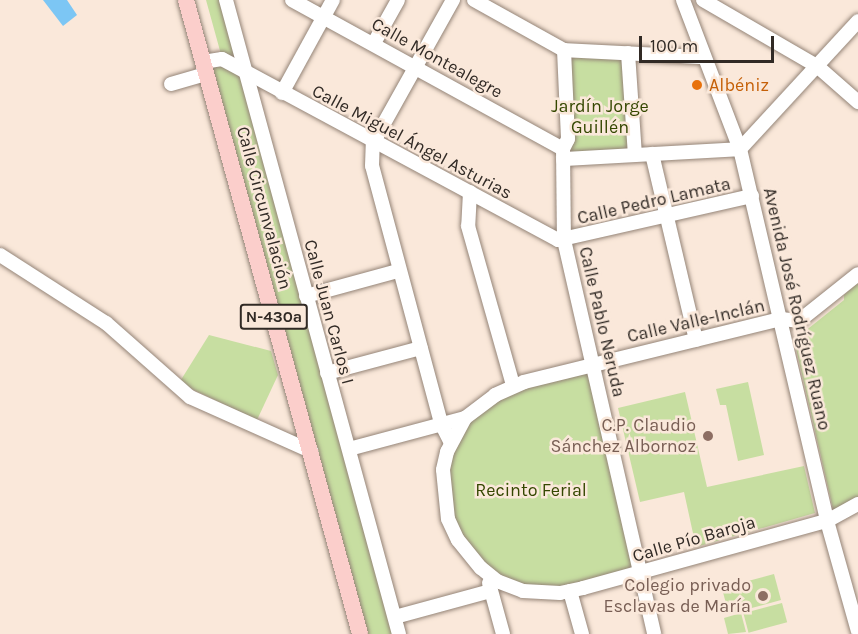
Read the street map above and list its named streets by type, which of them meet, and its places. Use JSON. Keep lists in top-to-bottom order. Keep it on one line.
{"streets":{"main road":["Calle Circunvalación","N-430a"],"street":["Calle Montealegre","Calle Miguel Ángel Asturias","Calle Pedro Lamata","Avenida José Rodríguez Ruano","Calle Juan Carlos I","Calle Valle-Inclán","Calle Pablo Neruda","Calle Pío Baroja"]},"crossings":[["Calle Montealegre","Calle Pablo Neruda"],["Calle Miguel Ángel Asturias","Calle Pedro Lamata"],["Calle Miguel Ángel Asturias","Calle Circunvalación"],["Calle Miguel Ángel Asturias","Calle Juan Carlos I"],["Calle Miguel Ángel Asturias","Calle Pablo Neruda"],["Calle Pedro Lamata","Avenida José Rodríguez Ruano"],["Calle Pedro Lamata","Calle Pablo Neruda"],["Avenida José Rodríguez Ruano","Calle Valle-Inclán"],["Avenida José Rodríguez Ruano","Calle Pío Baroja"],["Calle Juan Carlos I","Calle Valle-Inclán"],["Calle Valle-Inclán","Calle Pablo Neruda"],["Calle Pablo Neruda","Calle Pío Baroja"]],"parks":["Jardín Jorge Guillén","Recinto Ferial"],"places":["Albéniz","C.P. Claudio Sánchez Albornoz","Colegio privado Esclavas de María"],"scale_bar":"100 m"}
